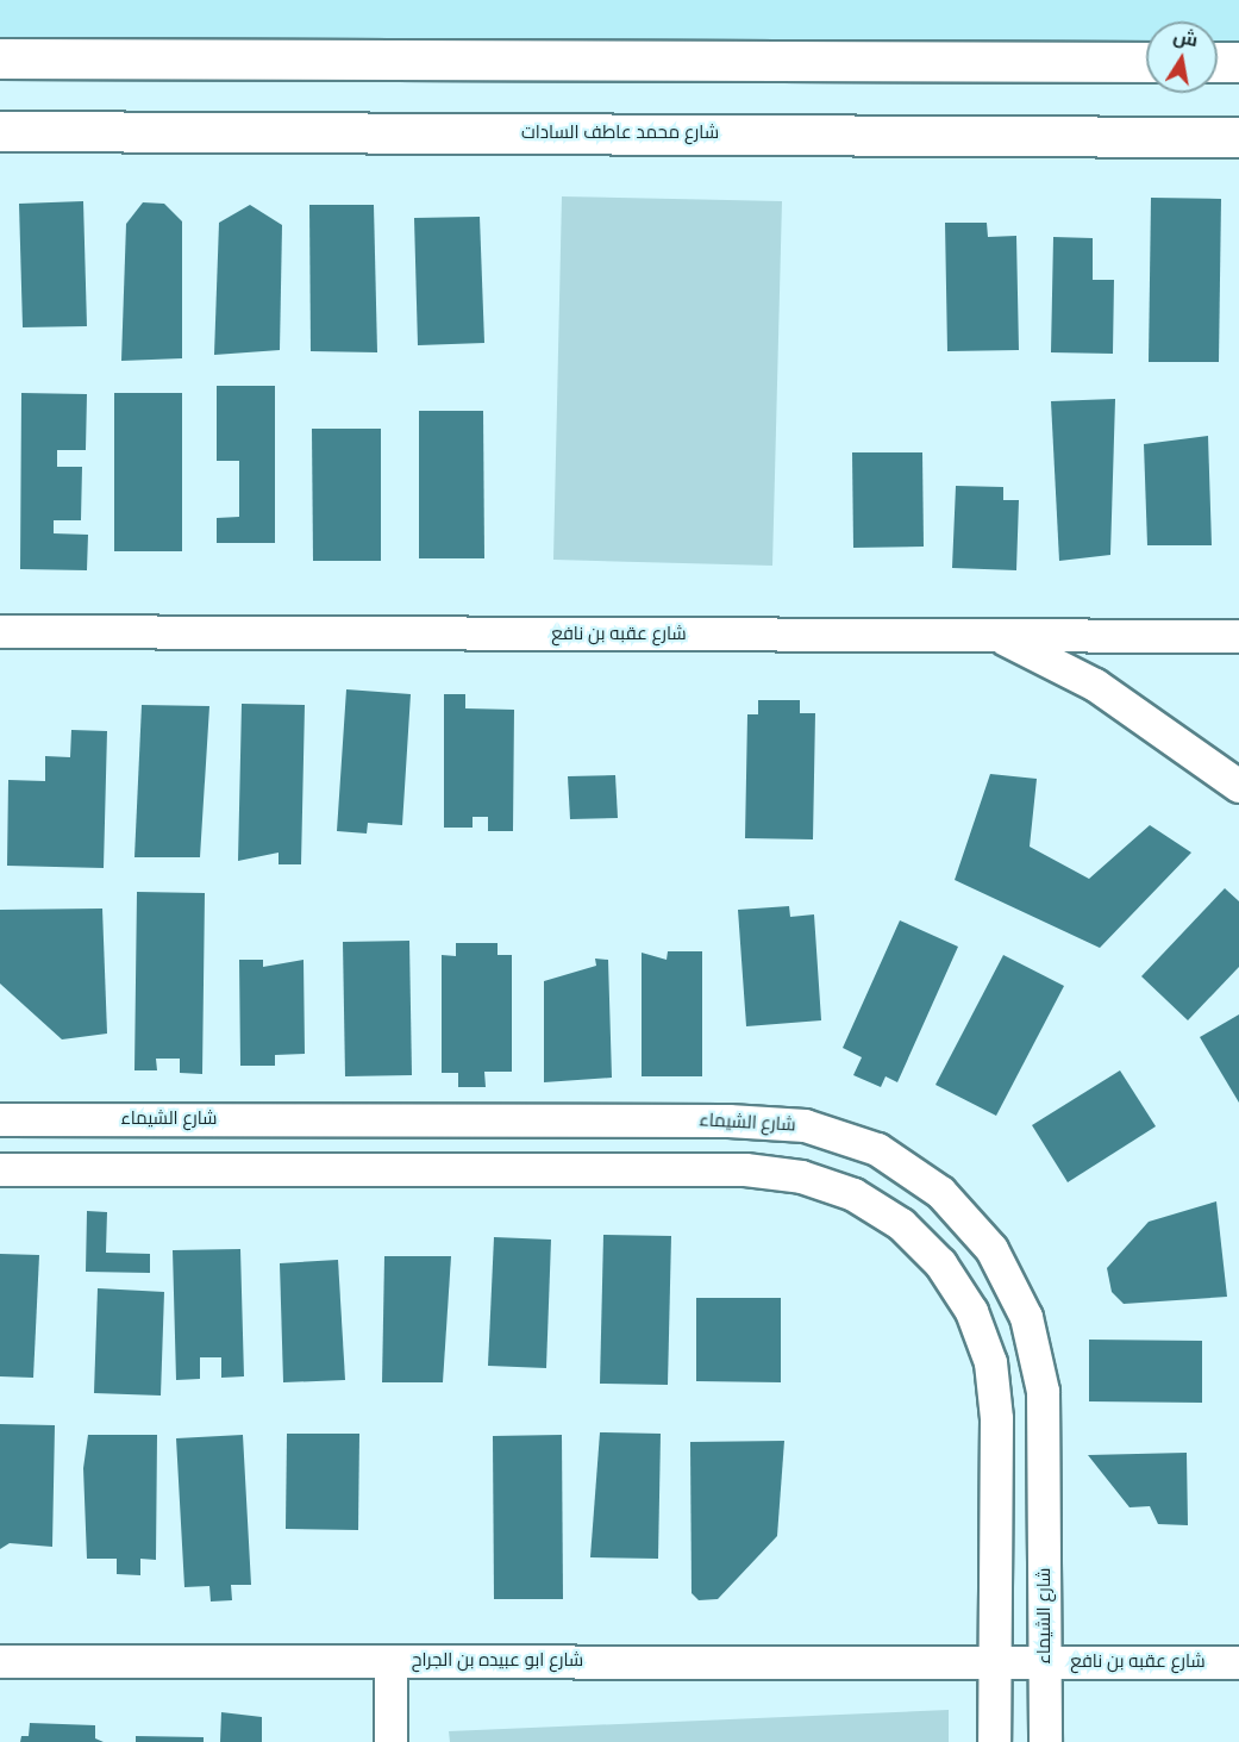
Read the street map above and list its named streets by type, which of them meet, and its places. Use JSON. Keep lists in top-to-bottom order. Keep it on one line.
{"streets":{"street":["شارع محمد عاطف السادات","شارع عقبه بن نافع","شارع الشيماء","شارع ابو عبيده بن الجراح"]},"crossings":[["شارع عقبه بن نافع","شارع الشيماء"],["شارع عقبه بن نافع","شارع ابو عبيده بن الجراح"]],"north":"top"}
